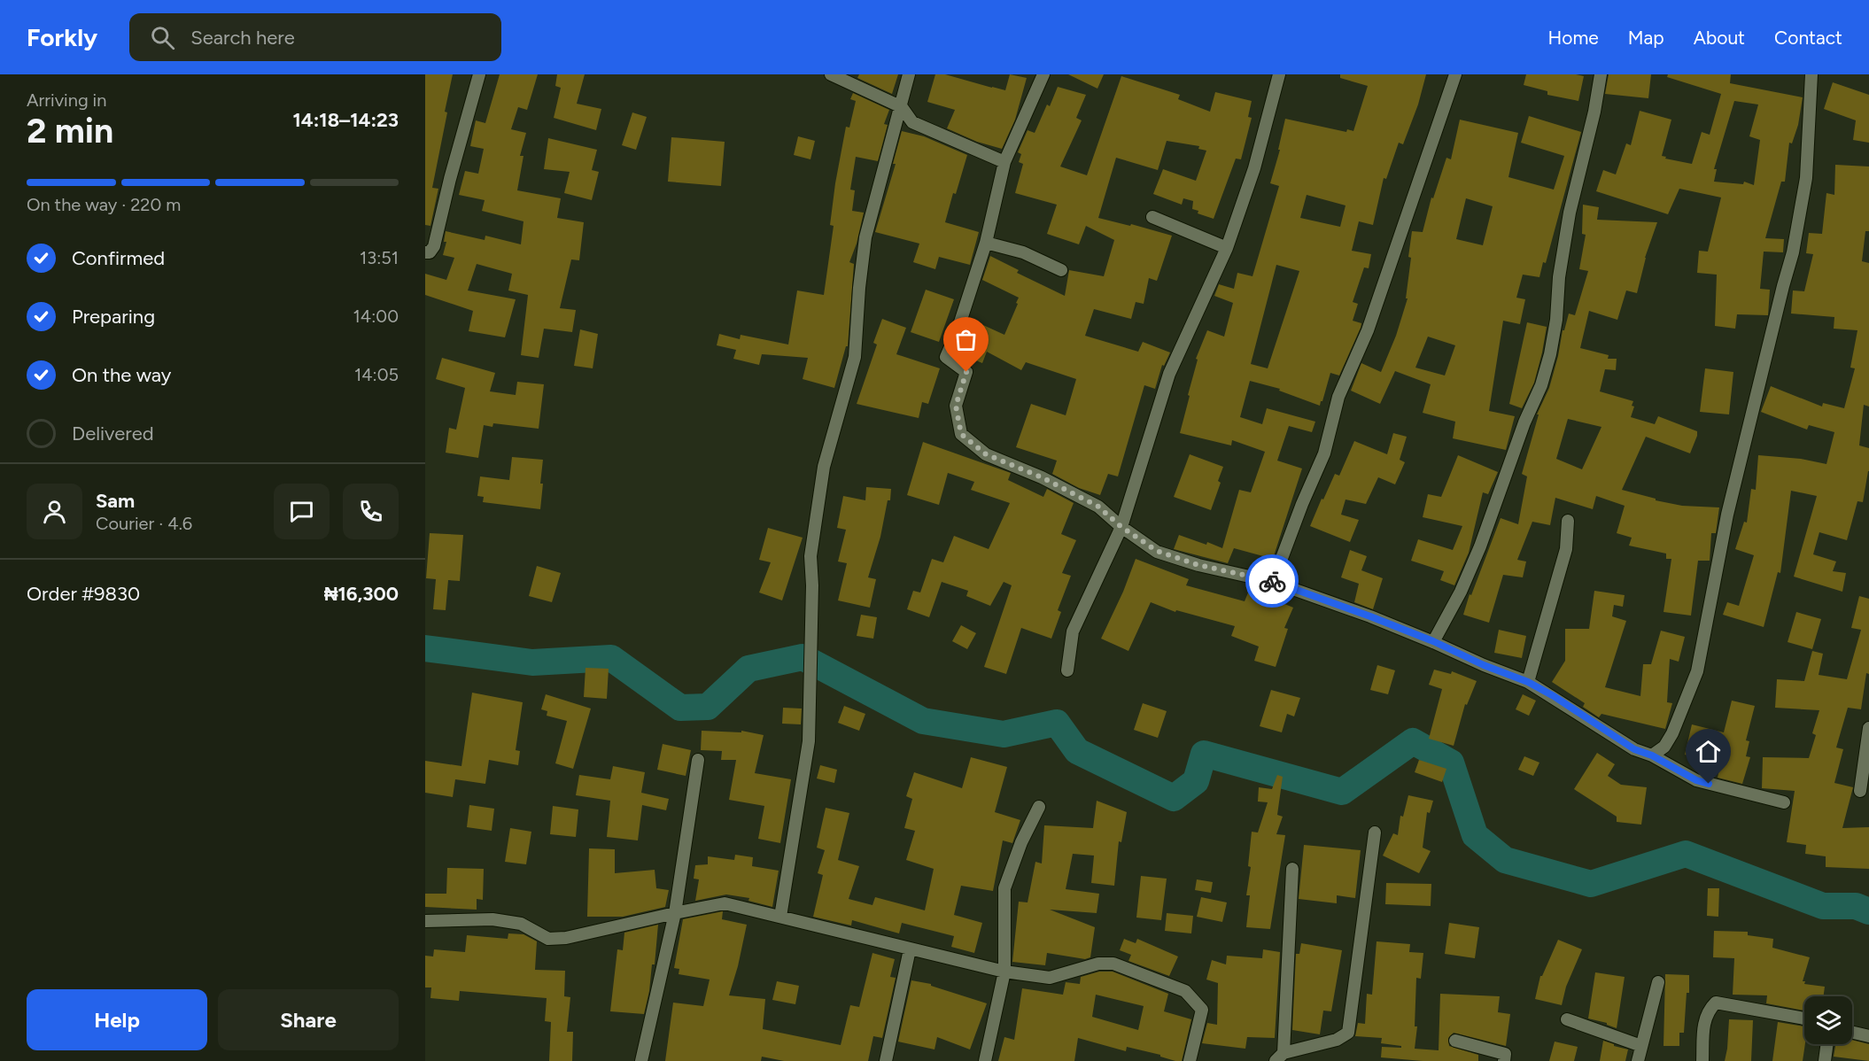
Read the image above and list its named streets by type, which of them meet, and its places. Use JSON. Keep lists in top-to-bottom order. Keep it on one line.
{"page":{"header":"Forkly","search":"Search here","nav":["Home","Map","About","Contact"],"heading":["2 min","Arriving in","14:18–14:23"],"panel":["Sam","Courier · 4.6","Order #9830","₦16,300"],"bar":"On the way · 220 m","list":[["Confirmed","13:51"],["Preparing","14:00"],["On the way","14:05"],"Delivered"],"buttons":["Help","Share"]}}
